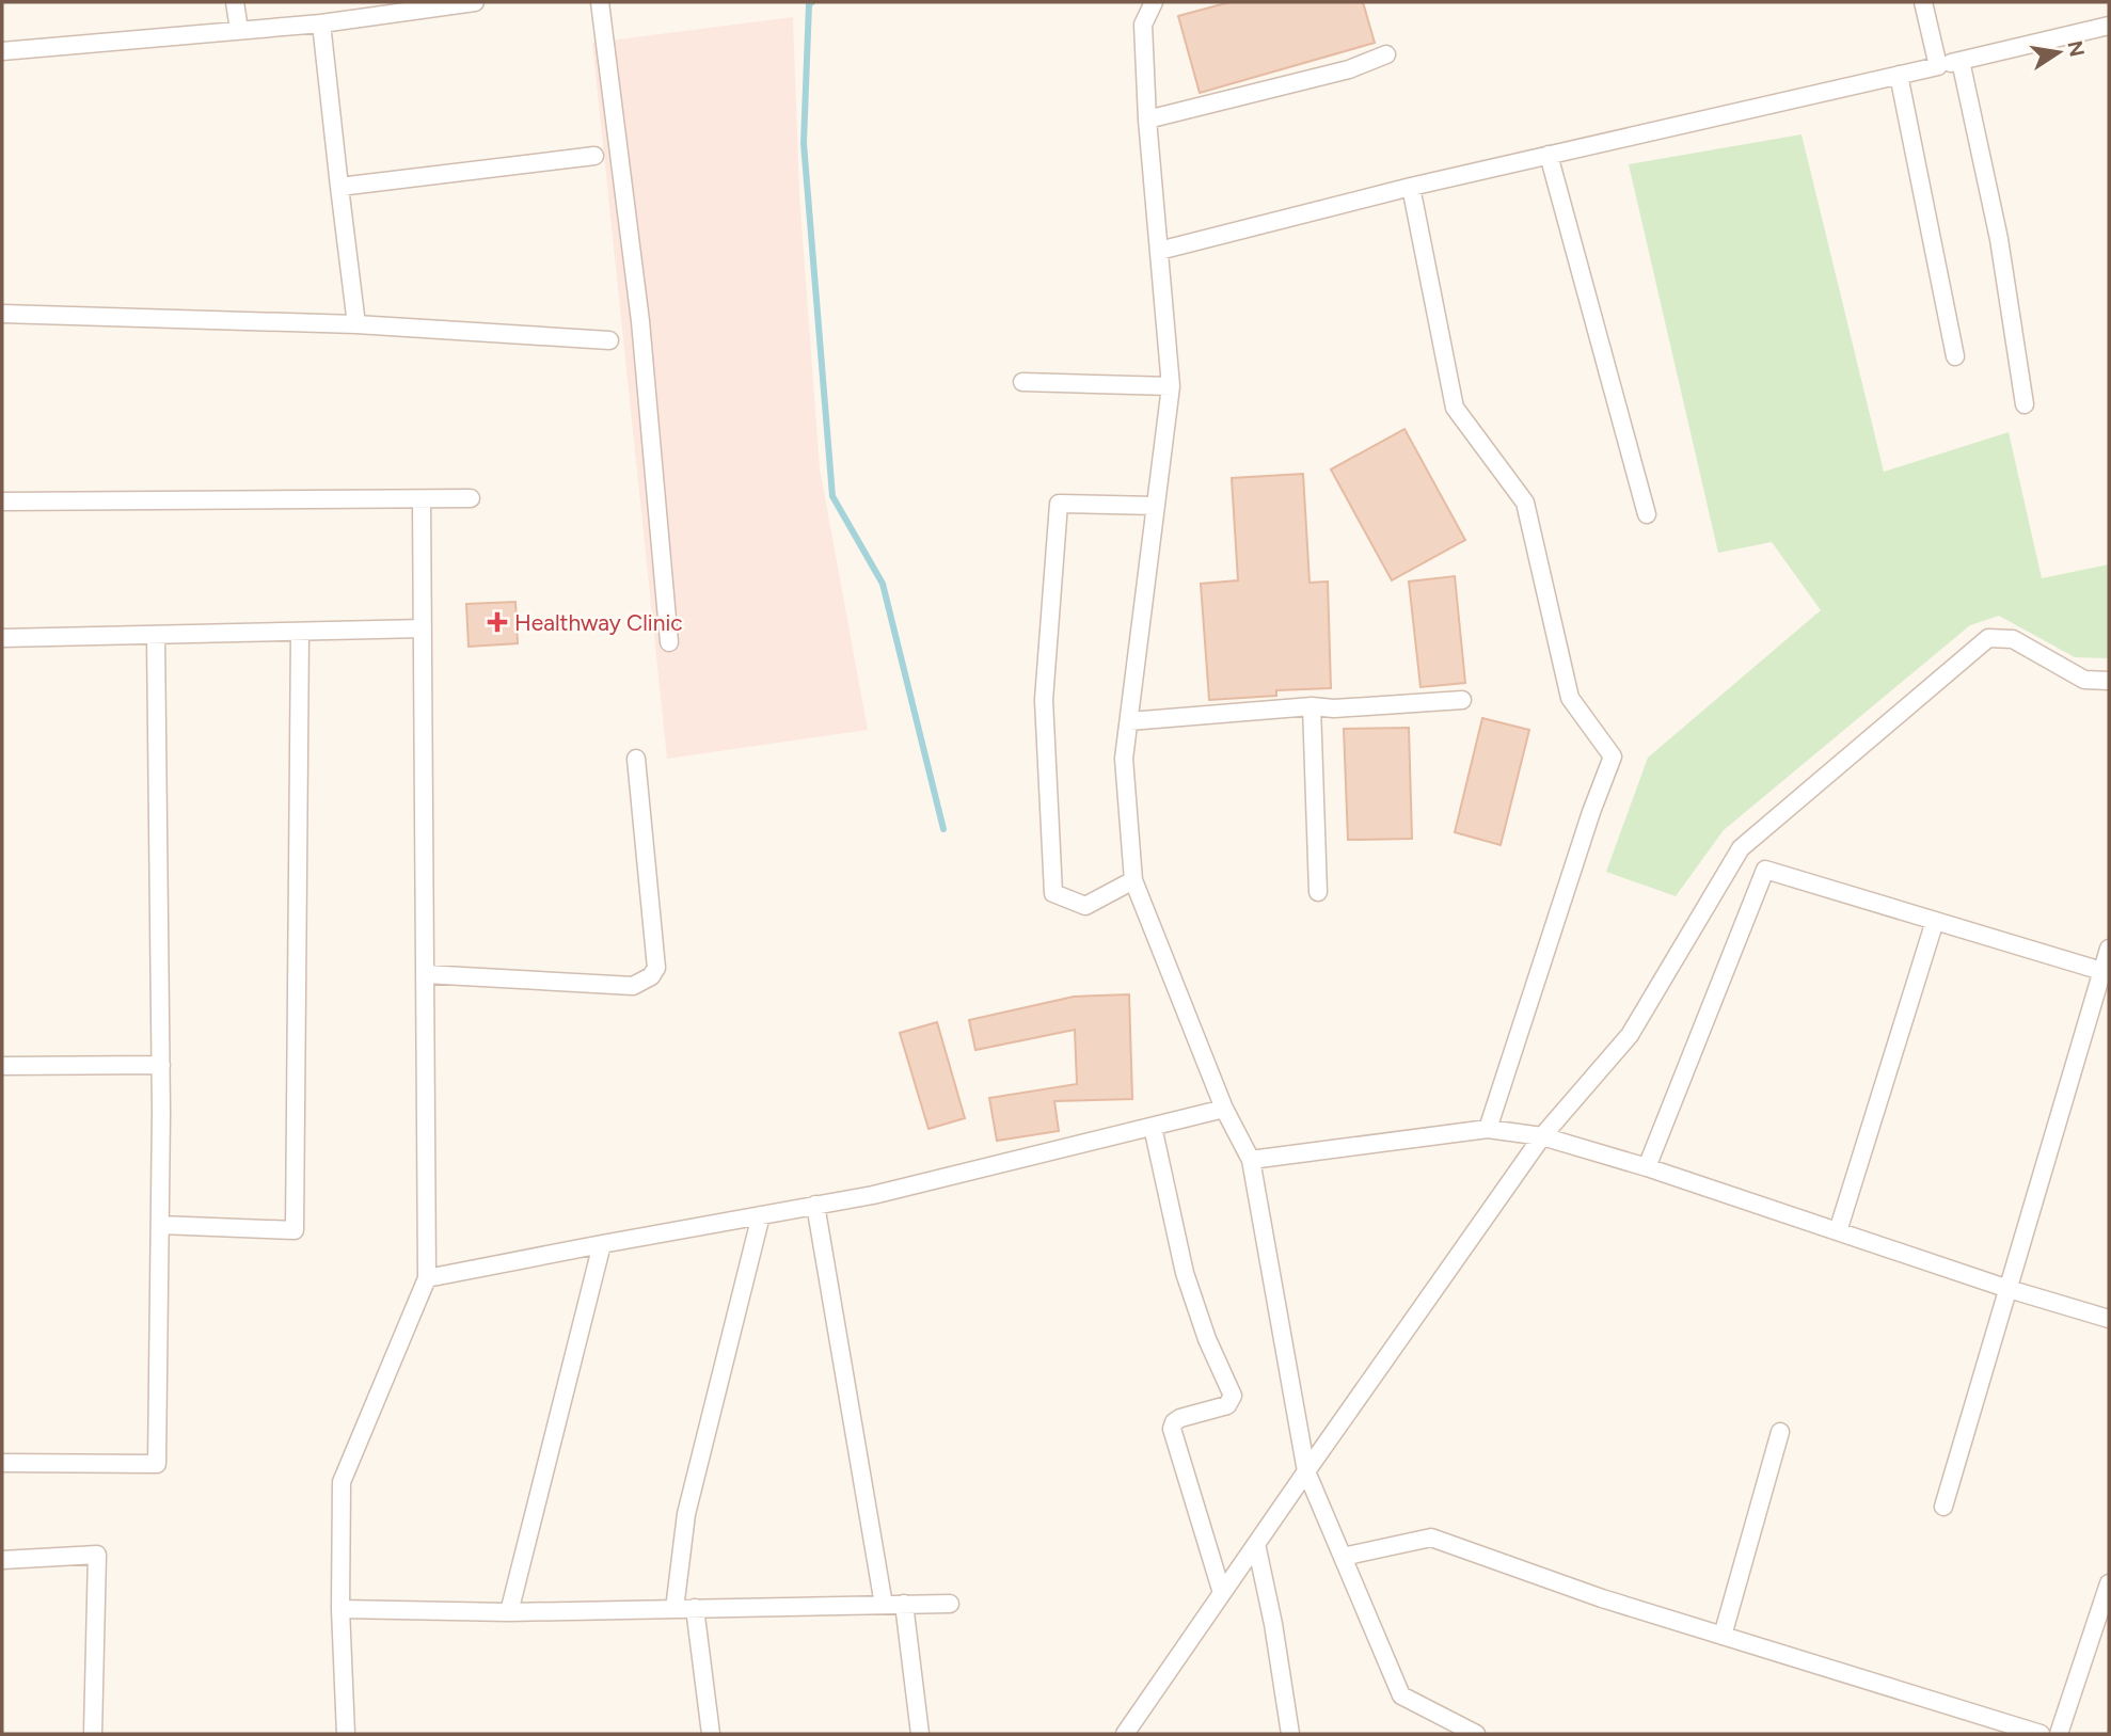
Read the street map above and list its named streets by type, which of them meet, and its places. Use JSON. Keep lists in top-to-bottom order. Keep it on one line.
{"places":{"health":["Healthway Clinic"]},"north":"right"}
